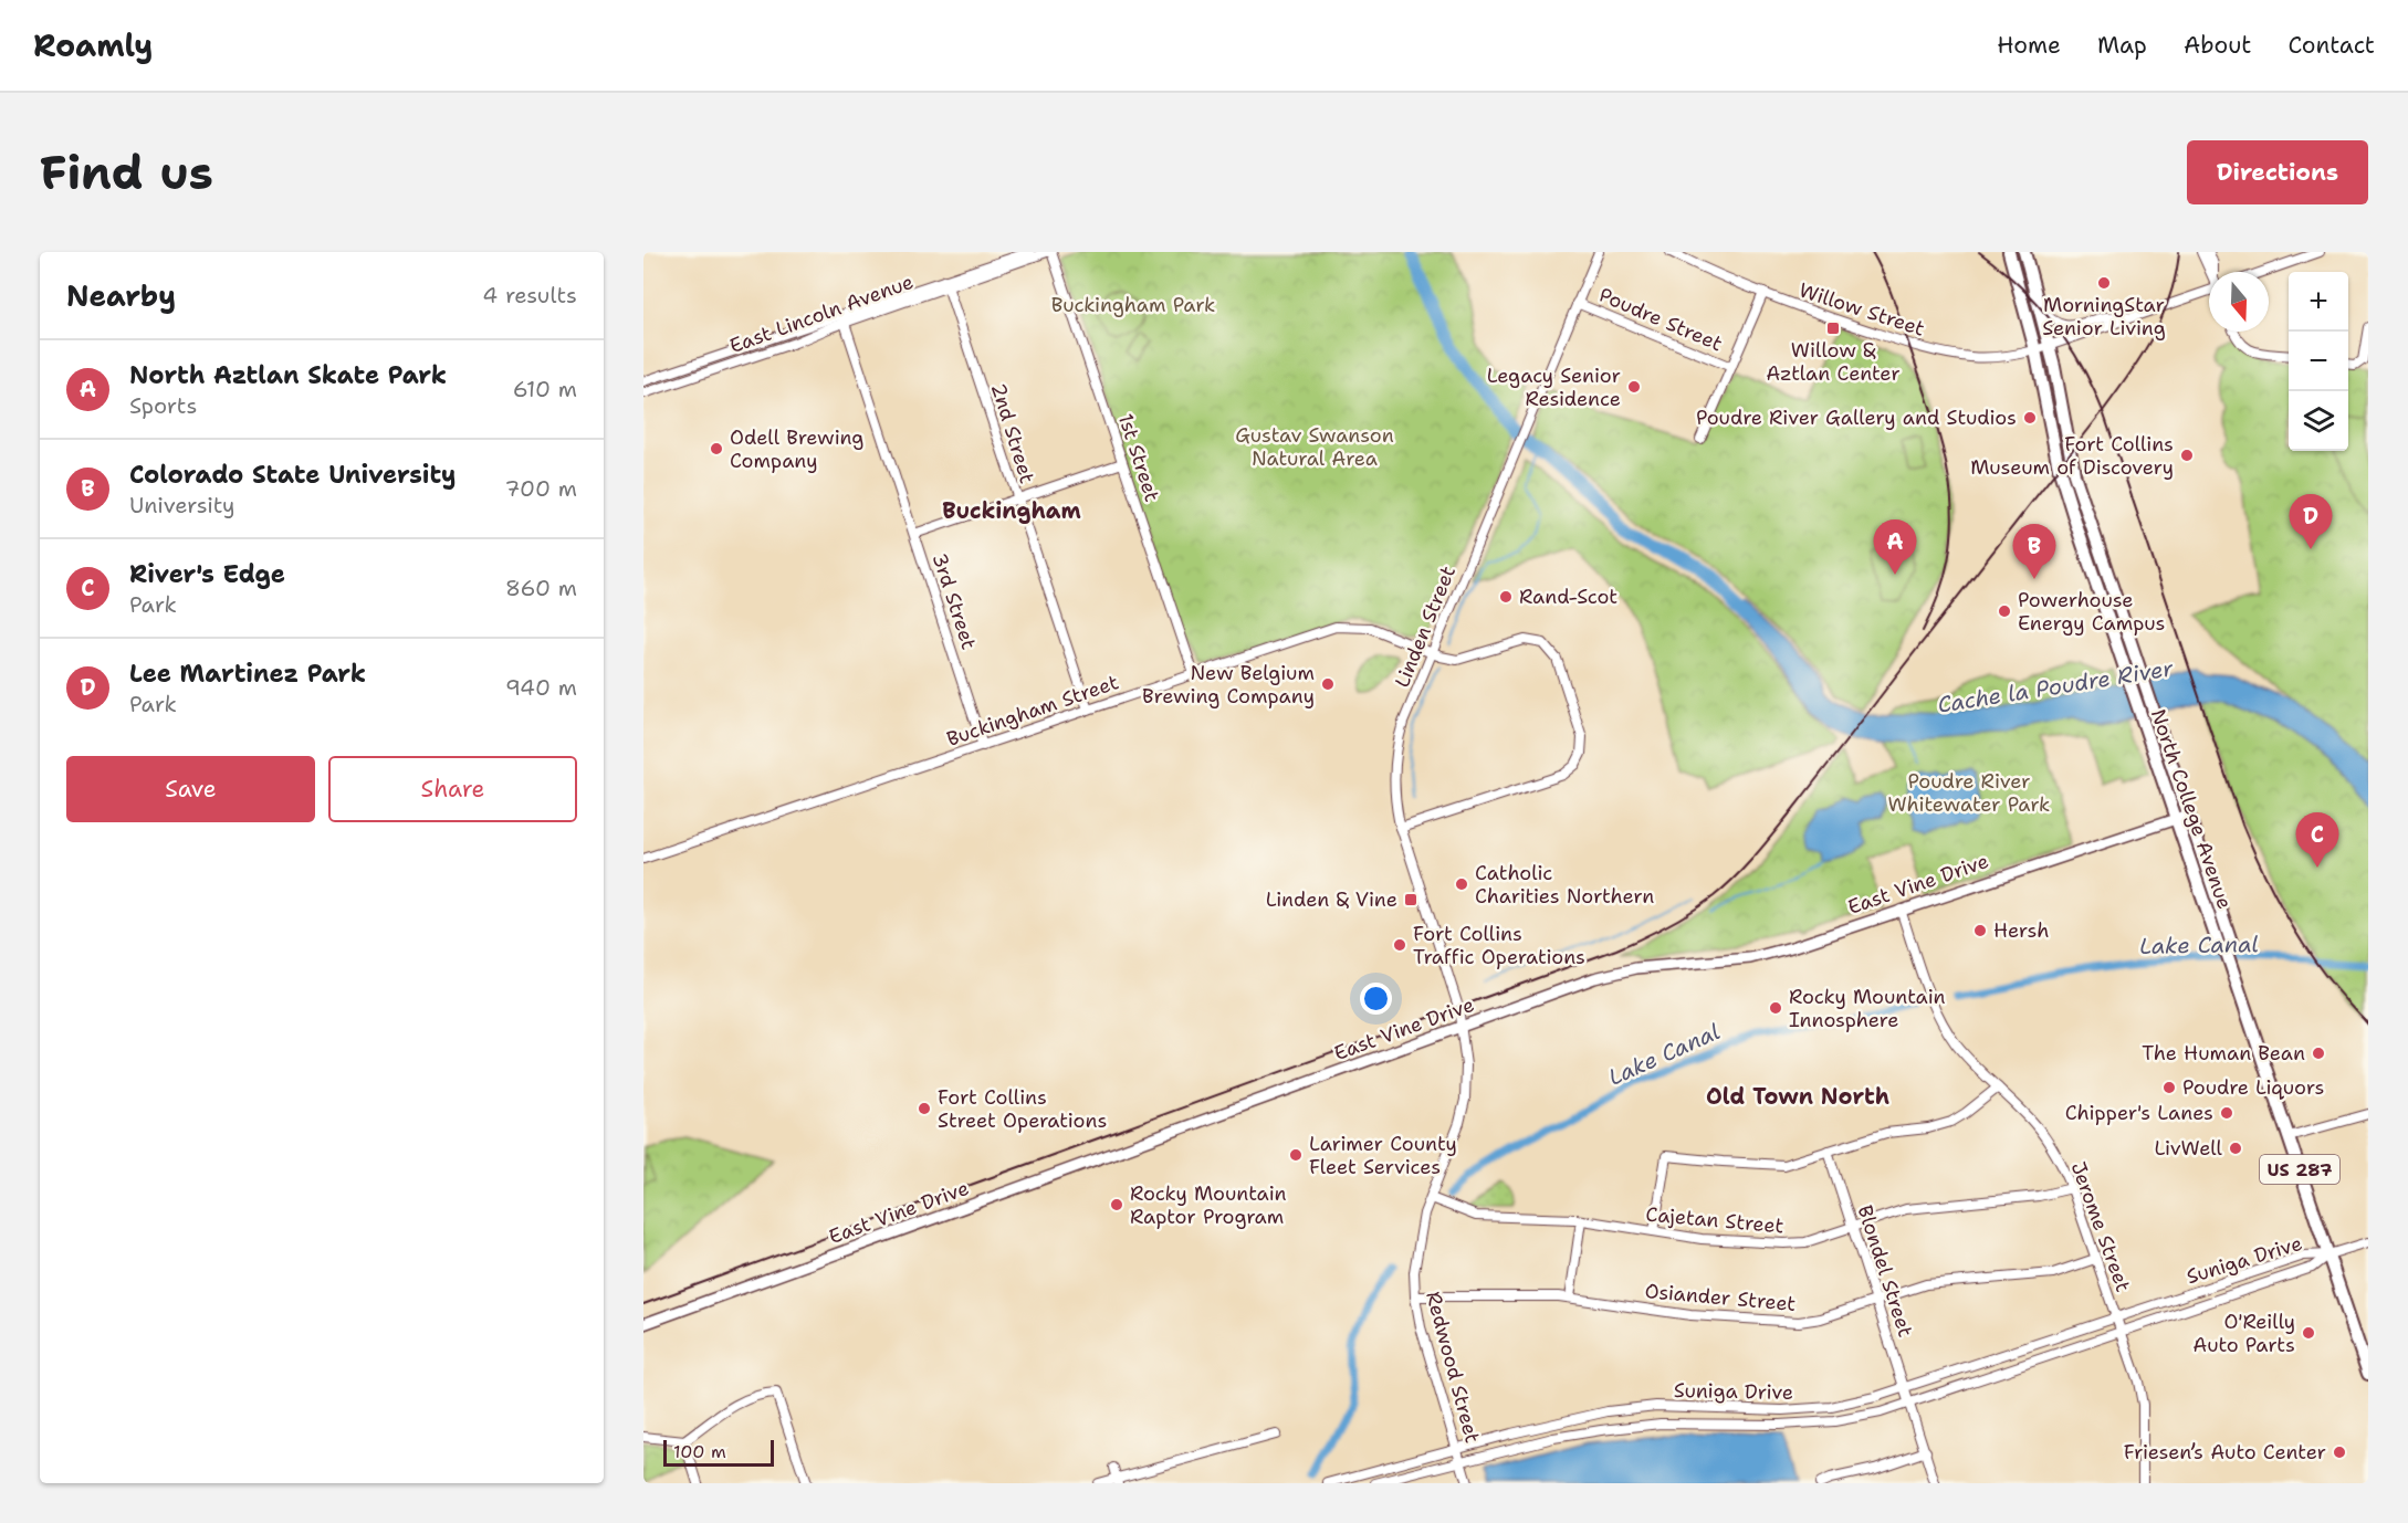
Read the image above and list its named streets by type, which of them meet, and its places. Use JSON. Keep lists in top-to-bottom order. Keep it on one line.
{"streets":{"highway":["North College Avenue","US 287"],"main road":["East Vine Drive"],"street":["Willow Street","East Lincoln Avenue","Poudre Street","2nd Street","1st Street","3rd Street","Linden Street","Buckingham Street","Cajetan Street","Jerome Street","Suniga Drive","Blondel Street","Osiander Street","Redwood Street"]},"crossings":[["Willow Street","North College Avenue"],["East Lincoln Avenue","2nd Street"],["East Lincoln Avenue","1st Street"],["East Lincoln Avenue","3rd Street"],["Poudre Street","Linden Street"],["2nd Street","Buckingham Street"],["1st Street","Buckingham Street"],["3rd Street","Buckingham Street"],["Linden Street","Buckingham Street"],["Linden Street","East Vine Drive"],["Linden Street","Redwood Street"],["North College Avenue","East Vine Drive"],["North College Avenue","Suniga Drive"],["East Vine Drive","Jerome Street"],["East Vine Drive","Redwood Street"],["Cajetan Street","Jerome Street"],["Cajetan Street","Blondel Street"],["Cajetan Street","Redwood Street"],["Jerome Street","Suniga Drive"],["Jerome Street","Osiander Street"],["Suniga Drive","Blondel Street"],["Suniga Drive","Redwood Street"],["Blondel Street","Osiander Street"],["Osiander Street","Redwood Street"]],"districts":["Buckingham","Old Town North"],"water":["Cache la Poudre River","Lake Canal"],"parks":["Buckingham Park","Gustav Swanson Natural Area","Poudre River Whitewater Park"],"places":{"other":["MorningStar Senior Living","Legacy Senior Residence","Poudre River Gallery and Studios","Odell Brewing Company","Fort Collins Museum of Discovery","Rand-Scot","Powerhouse Energy Campus","New Belgium Brewing Company","Catholic Charities Northern","Hersh","Fort Collins Traffic Operations","Rocky Mountain Innosphere","The Human Bean","Poudre Liquors","Fort Collins Street Operations","Chipper's Lanes","LivWell","Larimer County Fleet Services","Rocky Mountain Raptor Program","O'Reilly Auto Parts","Friesen’s Auto Center"],"transit":["Willow & Aztlan Center","Linden & Vine"]},"scale_bar":"100 m","north":"bottom","page":{"header":"Roamly","nav":["Home","Map","About","Contact"],"buttons":["Directions",["Save","Share"]],"title":"Find us","heading":["Nearby","4 results"],"map_buttons":["+","−"],"list":[{"mark":"A","name":"North Aztlan Skate Park","note":"Sports","value":"610 m"},{"mark":"B","name":"Colorado State University","note":"University","value":"700 m"},{"mark":"C","name":"River's Edge","note":"Park","value":"860 m"},{"mark":"D","name":"Lee Martinez Park","note":"Park","value":"940 m"}],"pins":["D","A","B","C"],"scale":"100 m"}}
